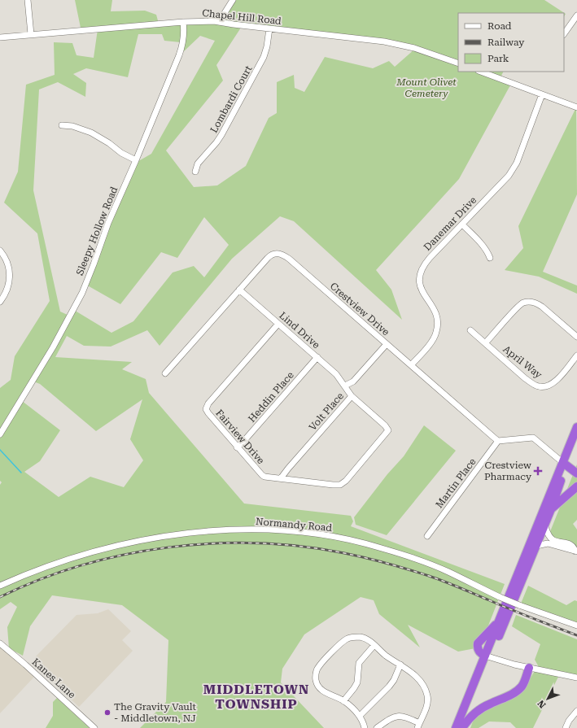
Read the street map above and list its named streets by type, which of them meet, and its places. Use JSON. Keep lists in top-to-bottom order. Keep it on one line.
{"streets":{"street":["Chapel Hill Road","Lombardi Court","Danemar Drive","Sleepy Hollow Road","Crestview Drive","Lind Drive","April Way","Heddin Place","Volt Place","Fairview Drive","Martin Place","Normandy Road","Kanes Lane"]},"crossings":[["Chapel Hill Road","Lombardi Court"],["Chapel Hill Road","Sleepy Hollow Road"],["Danemar Drive","Crestview Drive"],["Crestview Drive","Lind Drive"],["Crestview Drive","Volt Place"],["Crestview Drive","Martin Place"],["Lind Drive","Heddin Place"],["Lind Drive","Volt Place"],["Lind Drive","Fairview Drive"],["Heddin Place","Fairview Drive"],["Volt Place","Fairview Drive"]],"districts":["MIDDLETOWN TOWNSHIP"],"parks":["Mount Olivet Cemetery"],"places":{"health":["Crestview Pharmacy"],"other":["The Gravity Vault - Middletown, NJ"]},"legend":["Road","Railway","Park"],"north":"bottom left"}
